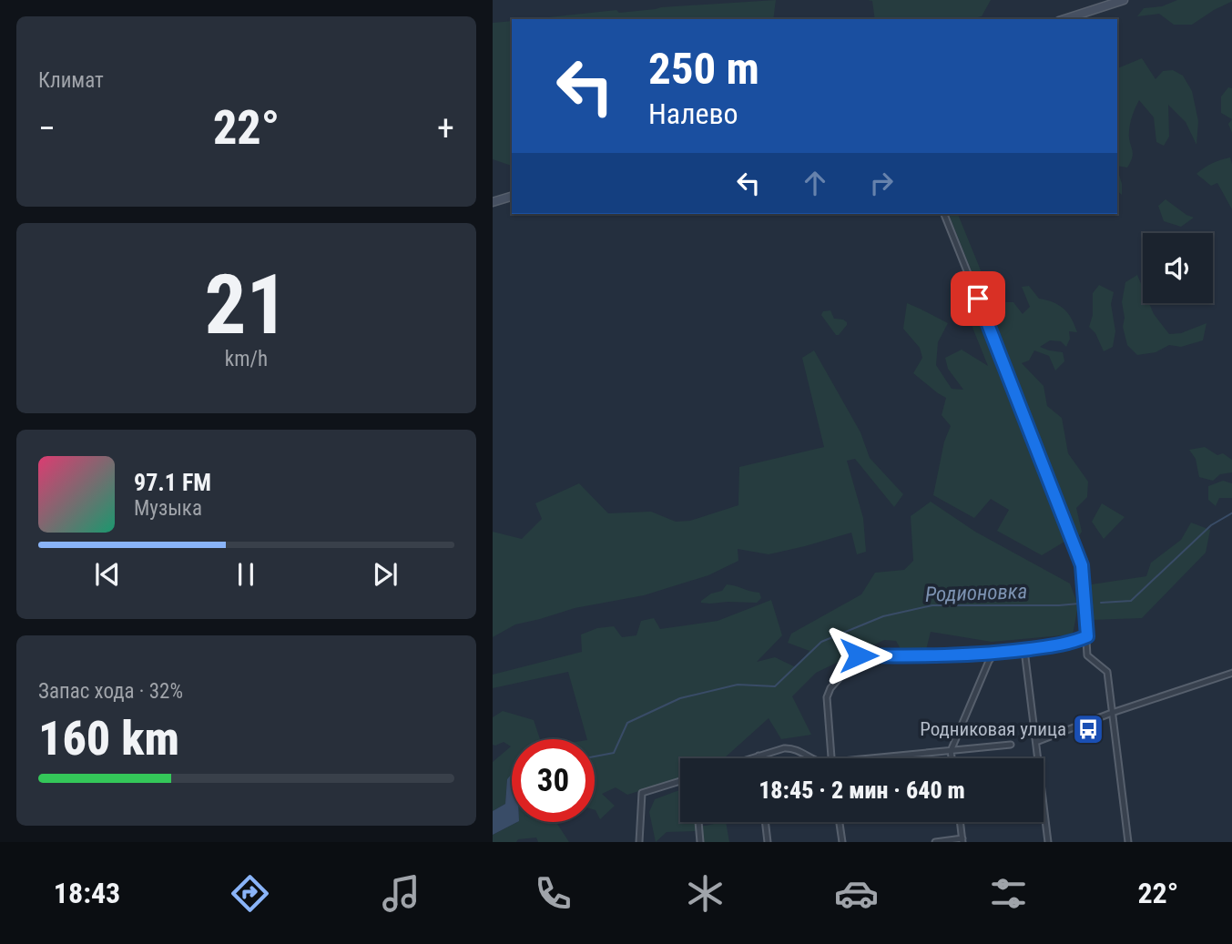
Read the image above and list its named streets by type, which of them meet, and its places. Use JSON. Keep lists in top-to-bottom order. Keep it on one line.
{"water":["Родионовка"],"places":{"bus stop":["Родниковая улица"]},"page":{"tile":["Климат",["21","km/h"],["Запас хода · 32%","160 km"]],"turn":["250 m","Налево"],"heat":["−","22°","+"],"song":["97.1 FM","Музыка"],"limit":"30","trip":"18:45 · 2 мин · 640 m","tabs":["18:43","22°"]}}
